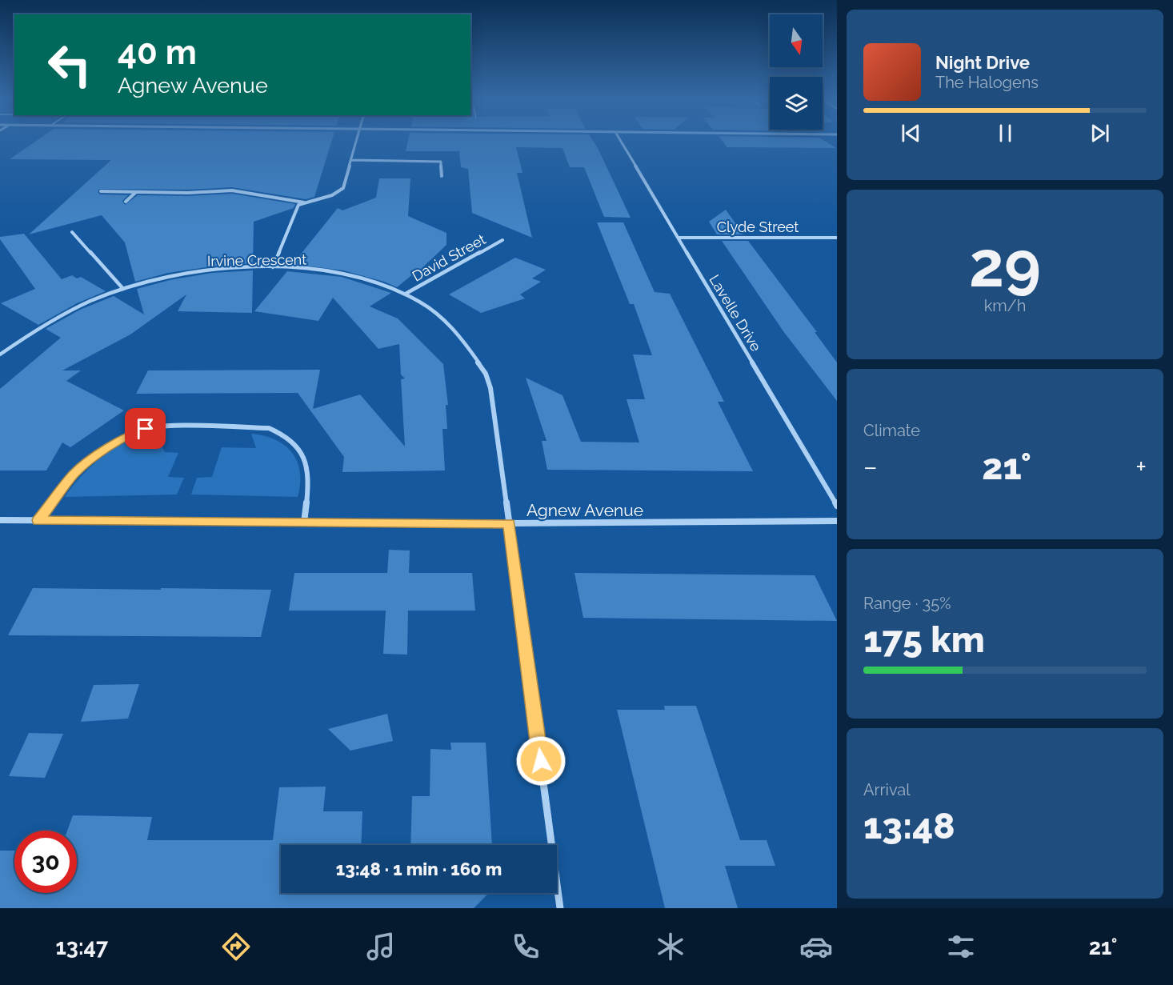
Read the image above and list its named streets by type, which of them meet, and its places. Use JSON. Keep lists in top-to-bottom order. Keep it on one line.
{"streets":{"street":["Clyde Street","David Street","Irvine Crescent","Lavelle Drive","Agnew Avenue"]},"crossings":[["Clyde Street","Lavelle Drive"],["David Street","Irvine Crescent"],["Irvine Crescent","Agnew Avenue"]],"north":"bottom","page":{"turn":["40 m","Agnew Avenue"],"song":["Night Drive","The Halogens"],"tile":[["29","km/h"],"Climate",["Range · 35%","175 km"],["Arrival","13:48"]],"heat":["−","21°","+"],"limit":"30","trip":"13:48 · 1 min · 160 m","tabs":["13:47","21°"]}}
